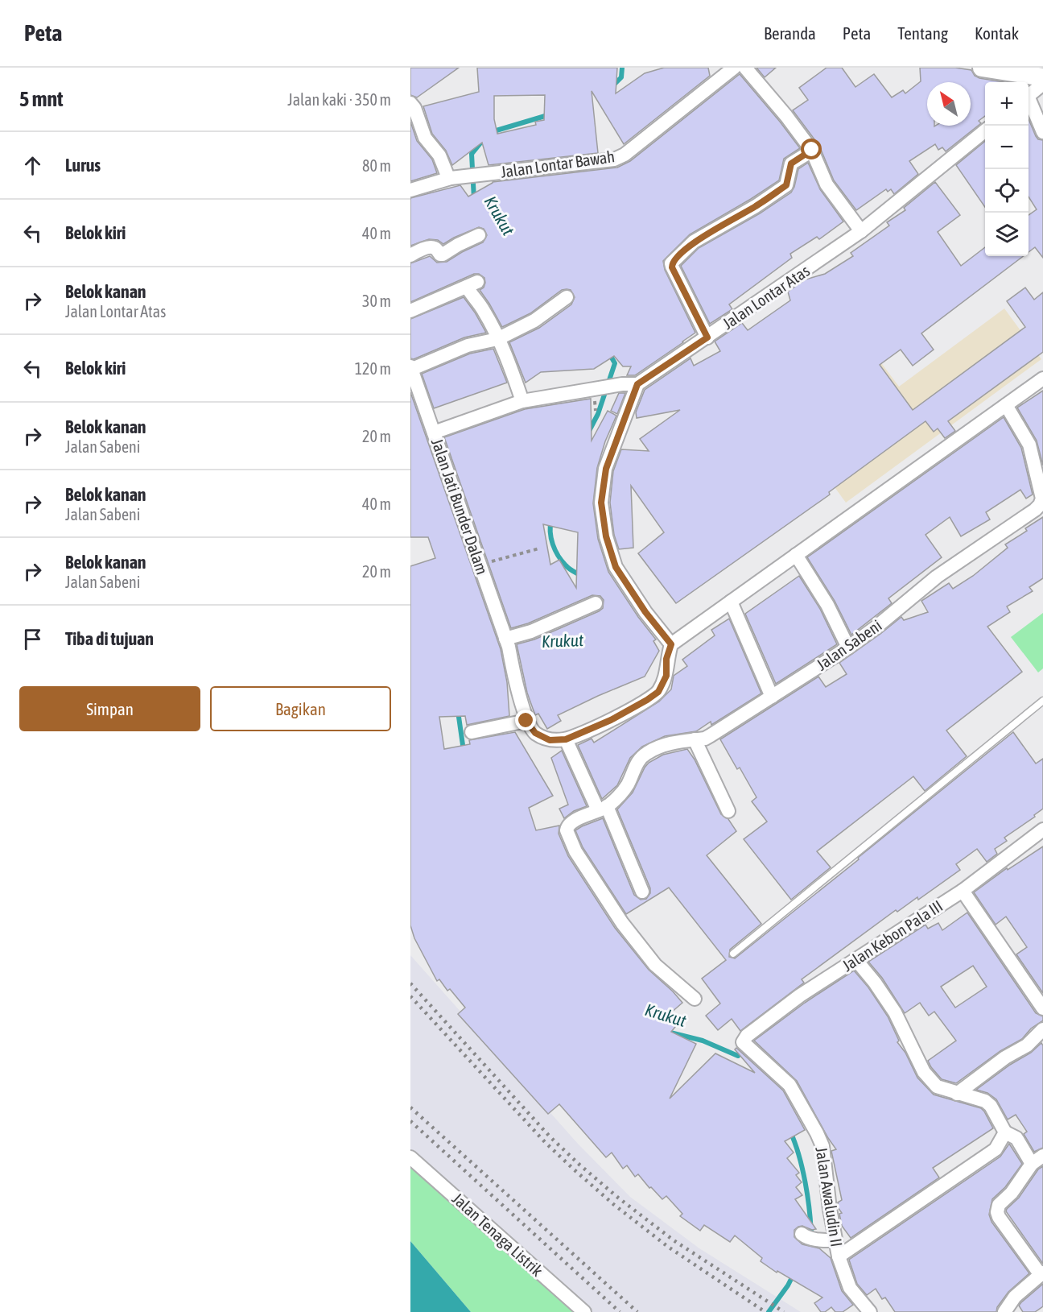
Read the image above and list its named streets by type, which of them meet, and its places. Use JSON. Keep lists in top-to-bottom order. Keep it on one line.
{"streets":{"street":["Jalan Lontar Bawah","Jalan Lontar Atas","Jalan Jati Bunder Dalam","Jalan Sabeni","Jalan Kebon Pala III","Jalan Awaludin II","Jalan Tenaga Listrik"]},"crossings":[["Jalan Kebon Pala III","Jalan Awaludin II"]],"water":["Krukut"],"north":"top left","page":{"header":"Peta","nav":["Beranda","Peta","Tentang","Kontak"],"heading":["5 mnt","Jalan kaki · 350 m"],"map_buttons":["+","−"],"list":[["Lurus","80 m"],["Belok kiri","40 m"],["Belok kanan","Jalan Lontar Atas","30 m"],["Belok kiri","120 m"],["Belok kanan","Jalan Sabeni","20 m"],["Belok kanan","Jalan Sabeni","40 m"],["Belok kanan","Jalan Sabeni","20 m"],"Tiba di tujuan"],"buttons":["Simpan","Bagikan"]}}
